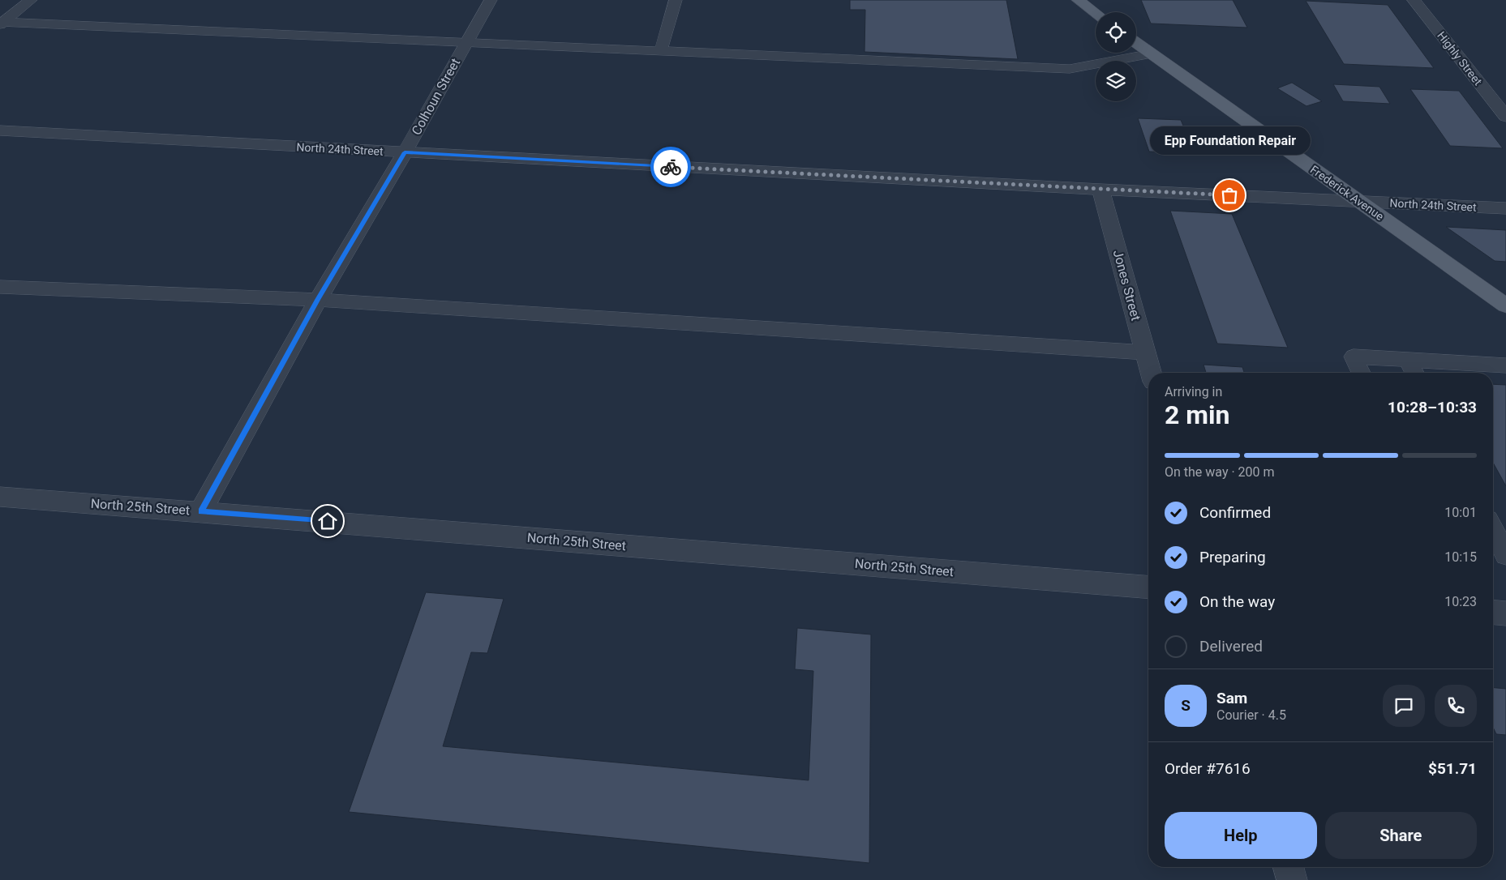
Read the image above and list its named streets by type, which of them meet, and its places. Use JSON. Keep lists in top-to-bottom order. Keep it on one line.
{"streets":{"main road":["Frederick Avenue"],"street":["Highly Street","Colhoun Street","North 24th Street","Jones Street","North 25th Street"]},"crossings":[["Colhoun Street","North 24th Street"],["Colhoun Street","North 25th Street"],["North 24th Street","Frederick Avenue"],["North 24th Street","Jones Street"]],"places":["Epp Foundation Repair"],"page":{"bubble":"Epp Foundation Repair","heading":["2 min","Arriving in","10:28–10:33"],"panel":["Sam","Courier · 4.5","Order #7616","$51.71"],"bar":"On the way · 200 m","list":[["Confirmed","10:01"],["Preparing","10:15"],["On the way","10:23"],"Delivered"],"round":"S","buttons":["Help","Share"]}}
